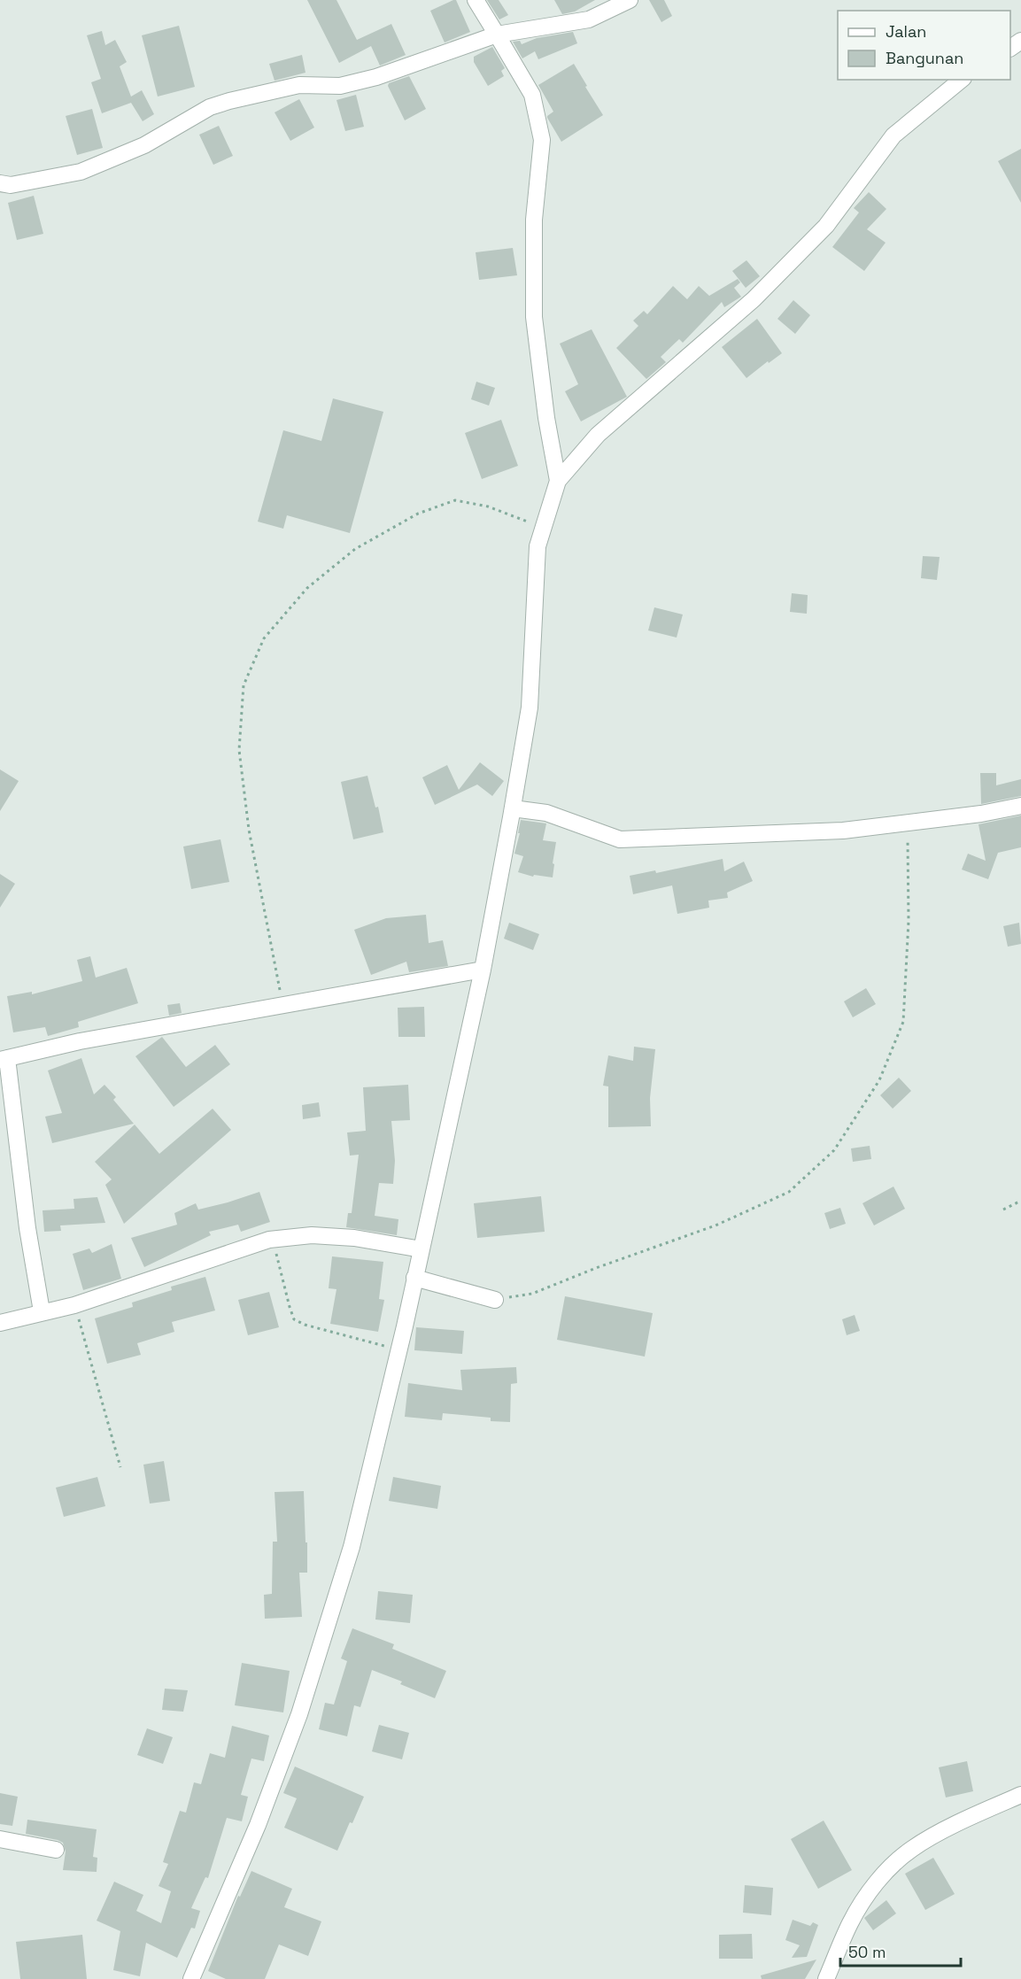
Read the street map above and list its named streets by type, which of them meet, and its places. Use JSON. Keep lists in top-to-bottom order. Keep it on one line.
{"legend":["Jalan","Bangunan"],"scale_bar":"50 m"}
